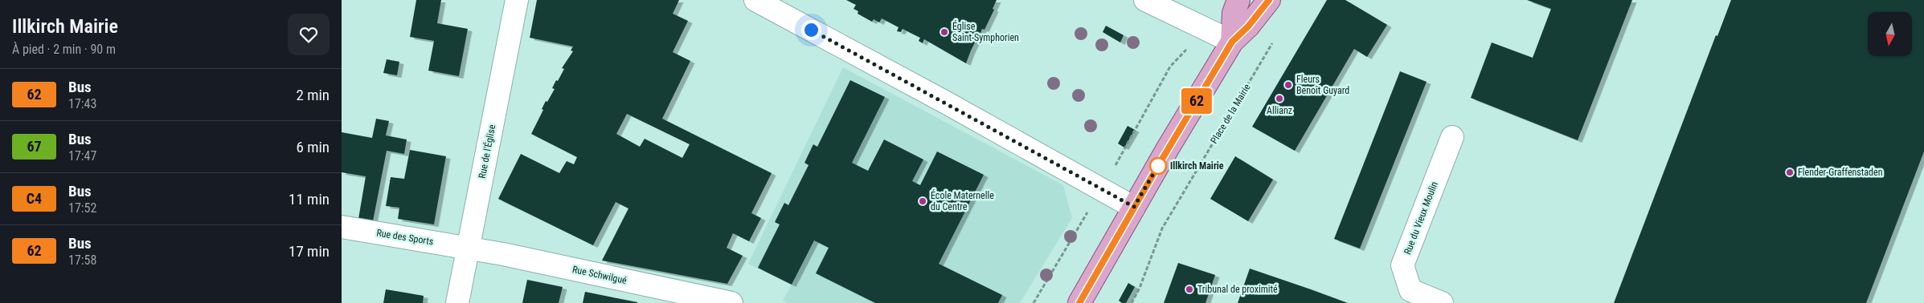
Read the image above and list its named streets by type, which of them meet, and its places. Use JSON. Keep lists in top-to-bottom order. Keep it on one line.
{"streets":{"street":["Rue de l'Église","Rue du Vieux Moulin","Rue des Sports","Rue Schwilgué"],"path":["Place de la Mairie"]},"crossings":[["Rue de l'Église","Rue des Sports"],["Rue de l'Église","Rue Schwilgué"],["Rue des Sports","Rue Schwilgué"]],"places":["Église Saint-Symphorien","Fleurs Benoît Guyard","Allianz","Illkirch Mairie","Flender-Graffenstaden","École Maternelle du Centre","Tribunal de proximité"],"lines":["bus line 62"],"north":"bottom","page":{"heading":["Illkirch Mairie","À pied · 2 min · 90 m"],"on_map":"62","list":[{"mark":"62","name":"Bus","note":"17:43","value":"2 min"},{"mark":"67","name":"Bus","note":"17:47","value":"6 min"},{"mark":"C4","name":"Bus","note":"17:52","value":"11 min"},{"mark":"62","name":"Bus","note":"17:58","value":"17 min"}]}}
